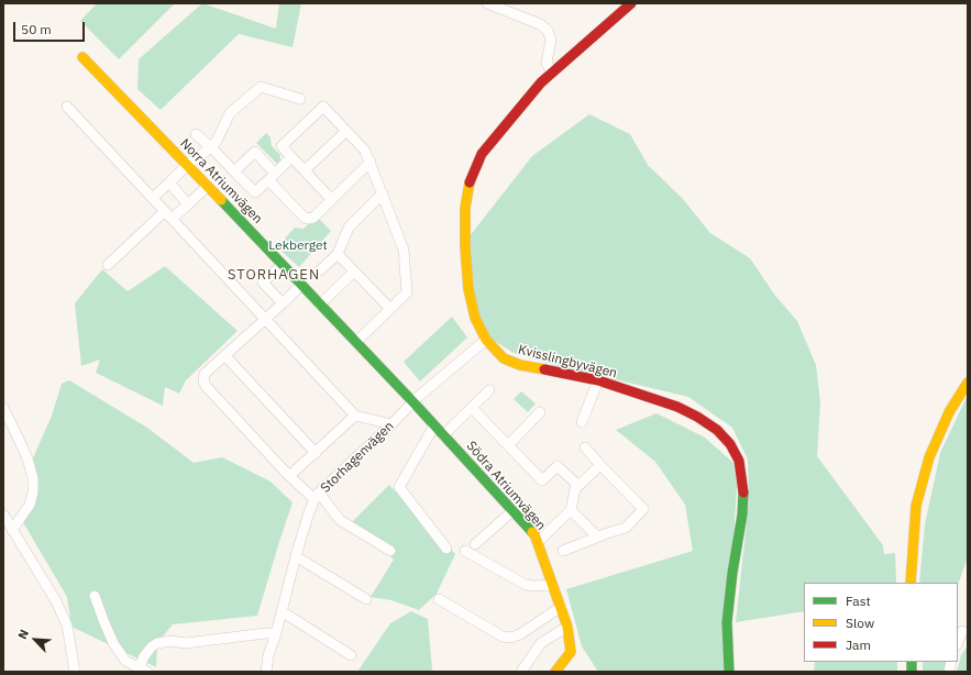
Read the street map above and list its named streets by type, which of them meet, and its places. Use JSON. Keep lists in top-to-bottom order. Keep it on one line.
{"streets":{"street":["Norra Atriumvägen","Kvisslingbyvägen","Storhagenvägen","Södra Atriumvägen"]},"crossings":[["Norra Atriumvägen","Storhagenvägen"],["Norra Atriumvägen","Södra Atriumvägen"],["Kvisslingbyvägen","Storhagenvägen"],["Storhagenvägen","Södra Atriumvägen"]],"districts":["STORHAGEN"],"parks":["Lekberget"],"legend":["Fast","Slow","Jam"],"scale_bar":"50 m","north":"top left"}
